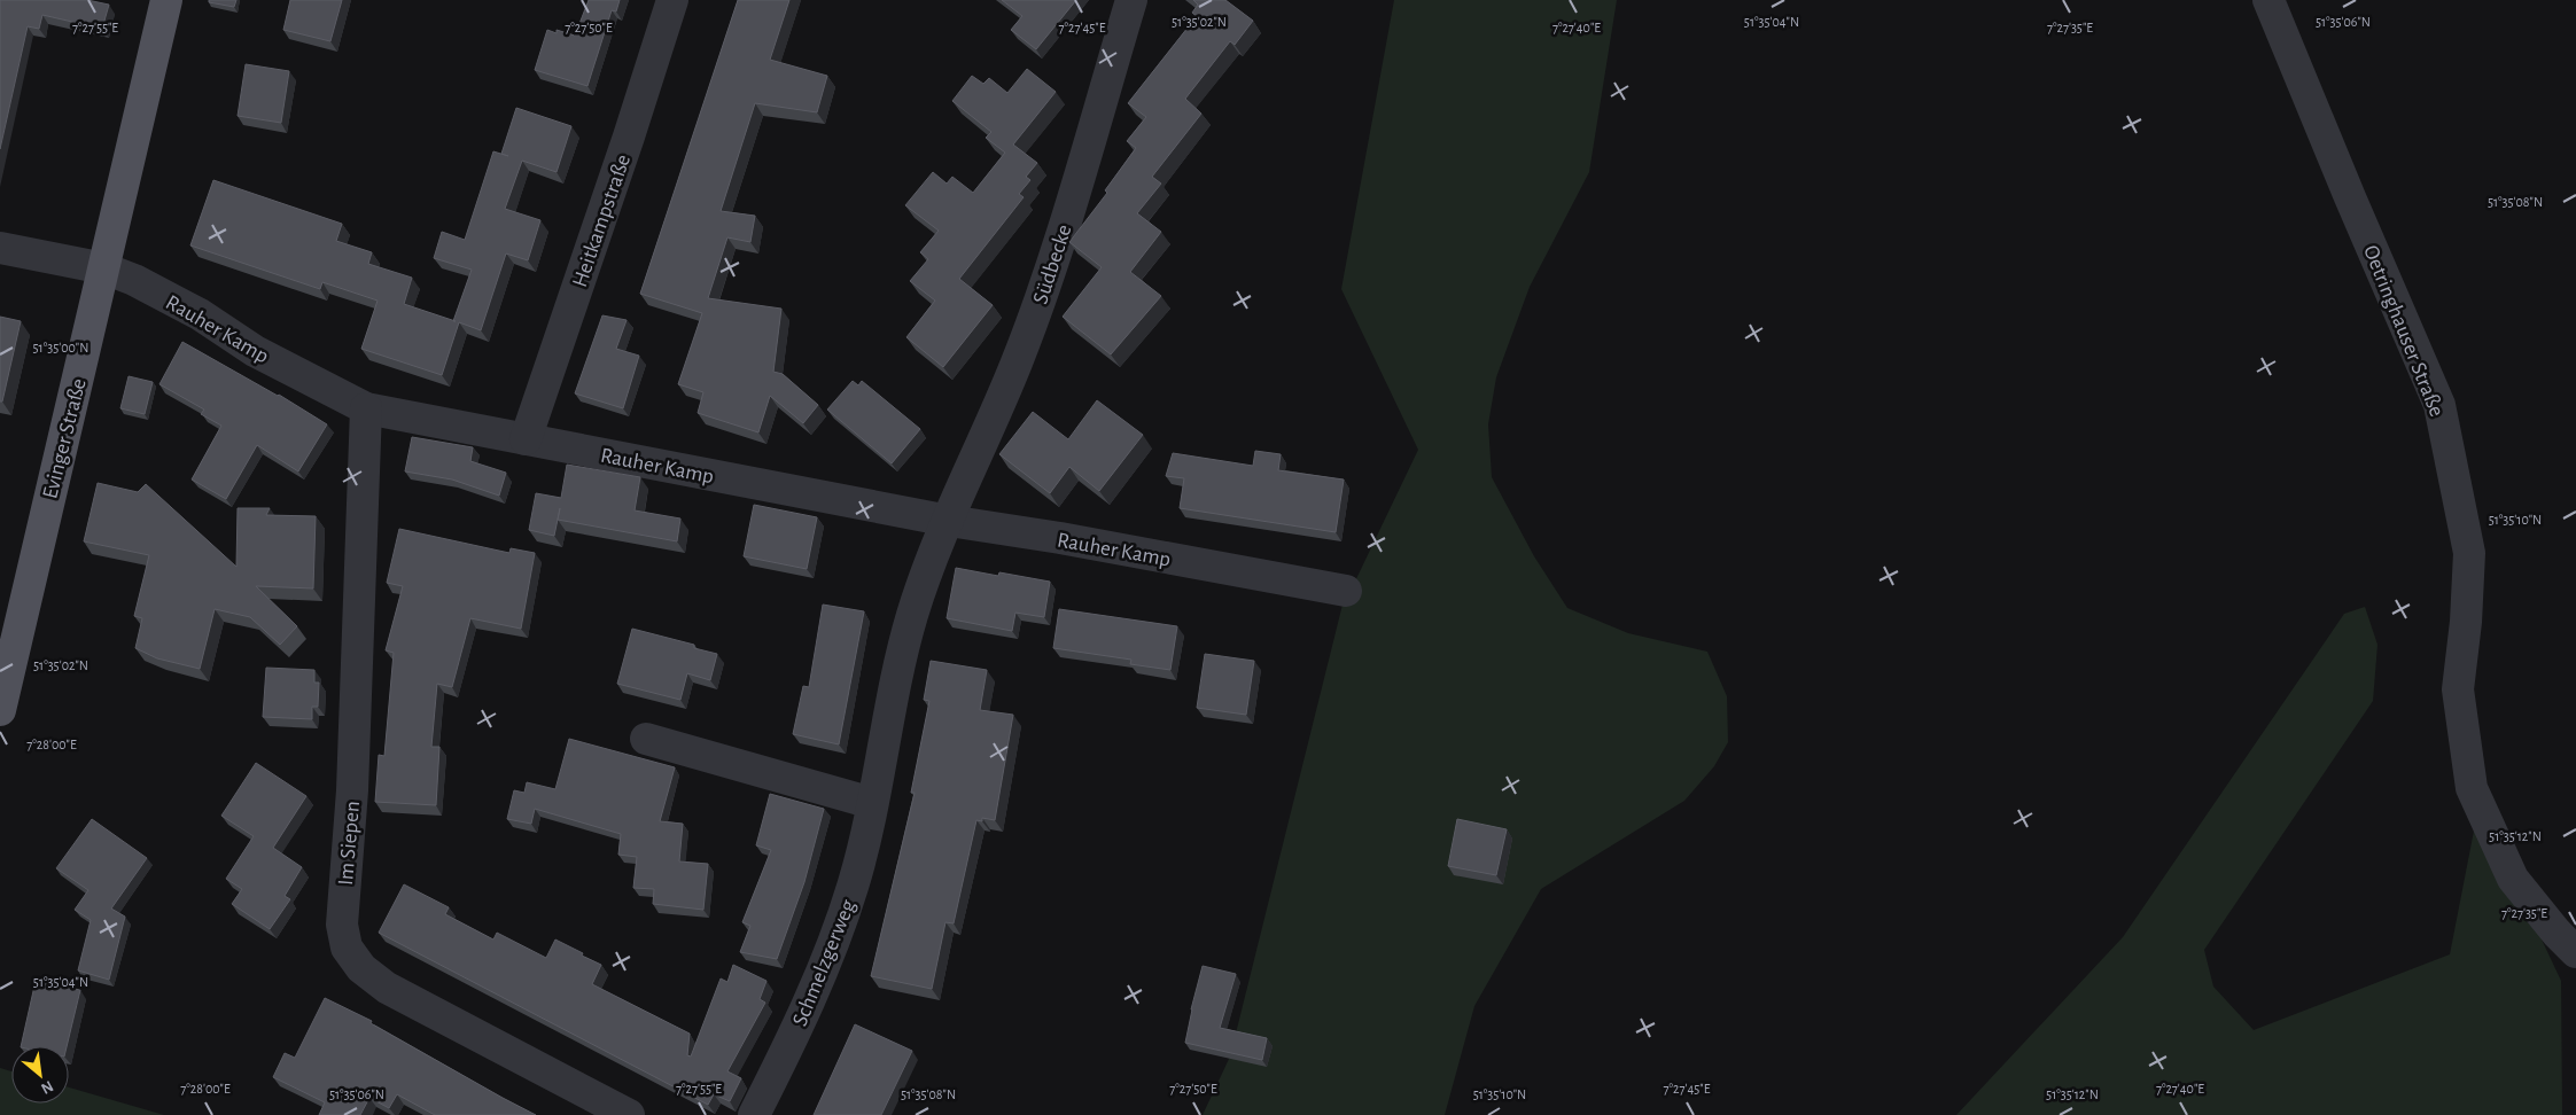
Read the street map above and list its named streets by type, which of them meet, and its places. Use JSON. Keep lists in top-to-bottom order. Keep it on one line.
{"streets":{"main road":["Evinger Straße"],"street":["Heitkampstraße","Südbecke","Rauher Kamp","Oetringhauser Straße","Im Siepen","Schmelzgerweg"]},"crossings":[["Heitkampstraße","Rauher Kamp"],["Südbecke","Rauher Kamp"],["Südbecke","Schmelzgerweg"],["Rauher Kamp","Evinger Straße"],["Rauher Kamp","Im Siepen"],["Rauher Kamp","Schmelzgerweg"]],"north":"bottom right","coordinates":["51°35'04\"N","51°35'06\"N","51°35'02\"N","7°27'55\"E","7°27'50\"E","7°27'45\"E","7°27'40\"E","7°27'35\"E","51°35'08\"N","51°35'00\"N","51°35'10\"N","7°28'00\"E","51°35'12\"N"]}
